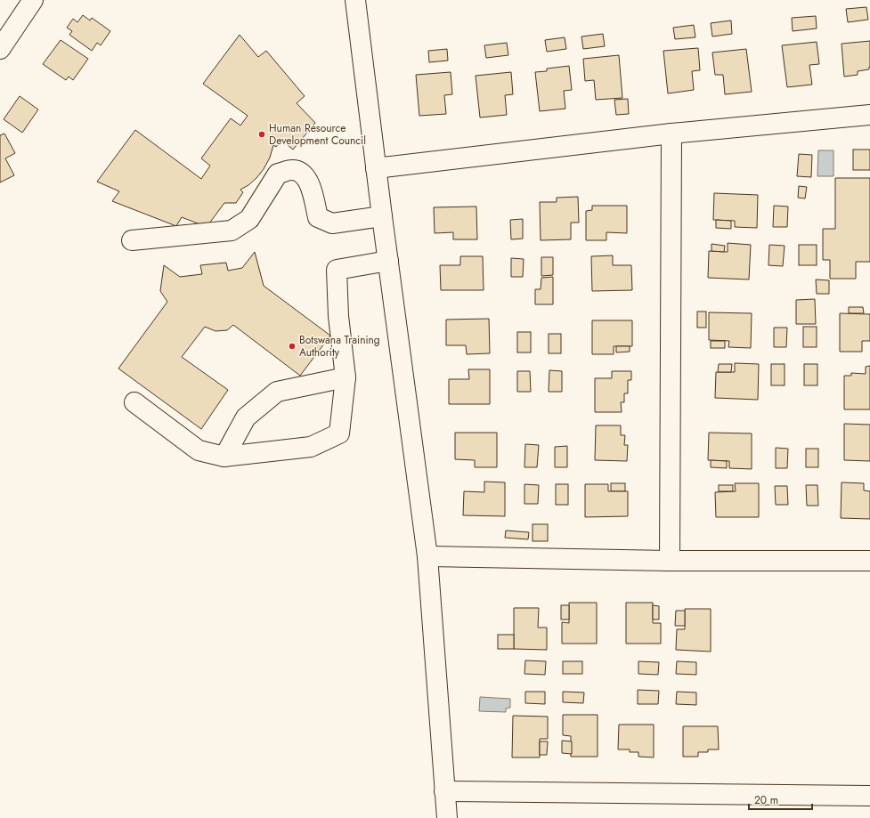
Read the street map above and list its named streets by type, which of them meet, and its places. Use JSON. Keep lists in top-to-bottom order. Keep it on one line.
{"places":["Human Resource Development Council","Botswana Training Authority"],"scale_bar":"20 m"}
